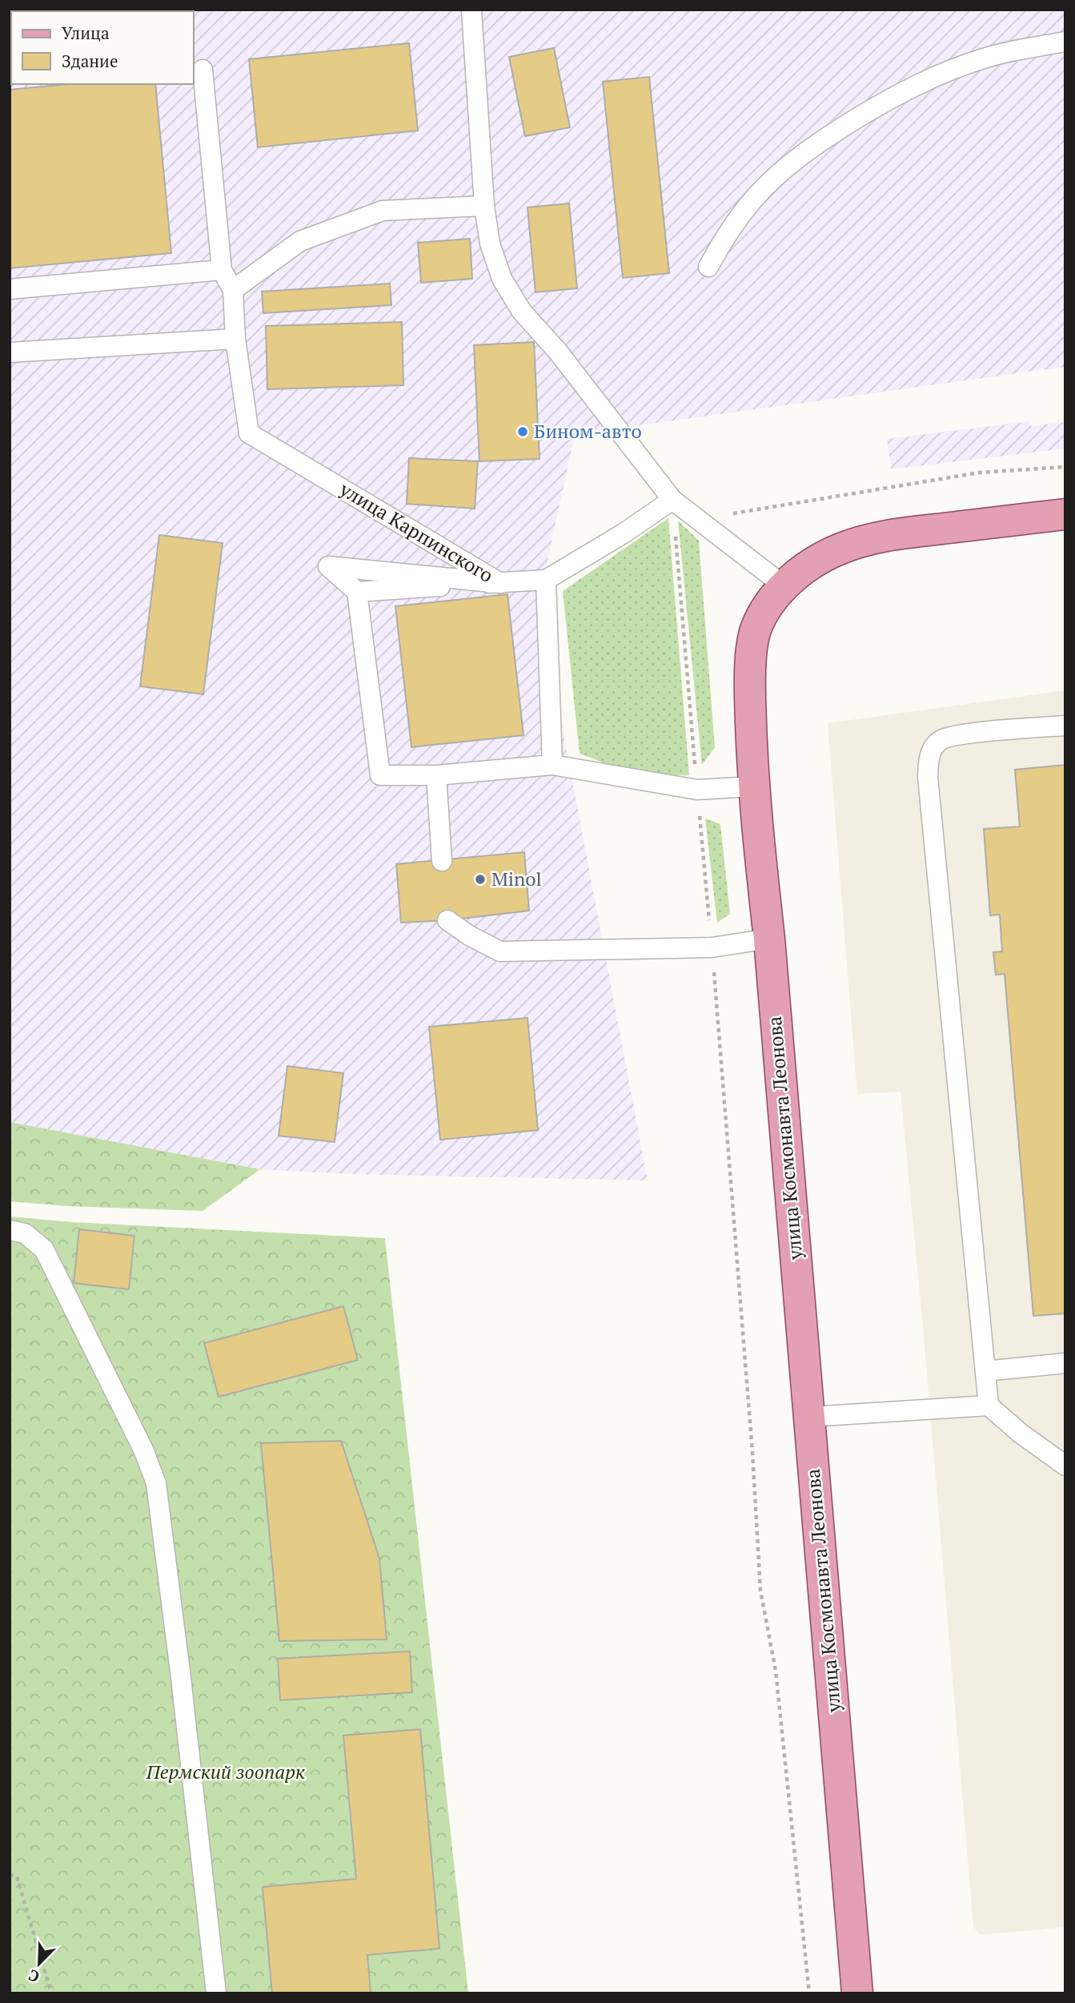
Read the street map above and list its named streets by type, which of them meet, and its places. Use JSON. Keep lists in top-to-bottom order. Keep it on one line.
{"streets":{"main road":["улица Космонавта Леонова"],"lane":["улица Карпинского"]},"parks":["Пермский зоопарк"],"places":["Бином-авто","Minol"],"legend":["Улица","Здание"],"north":"bottom left"}
